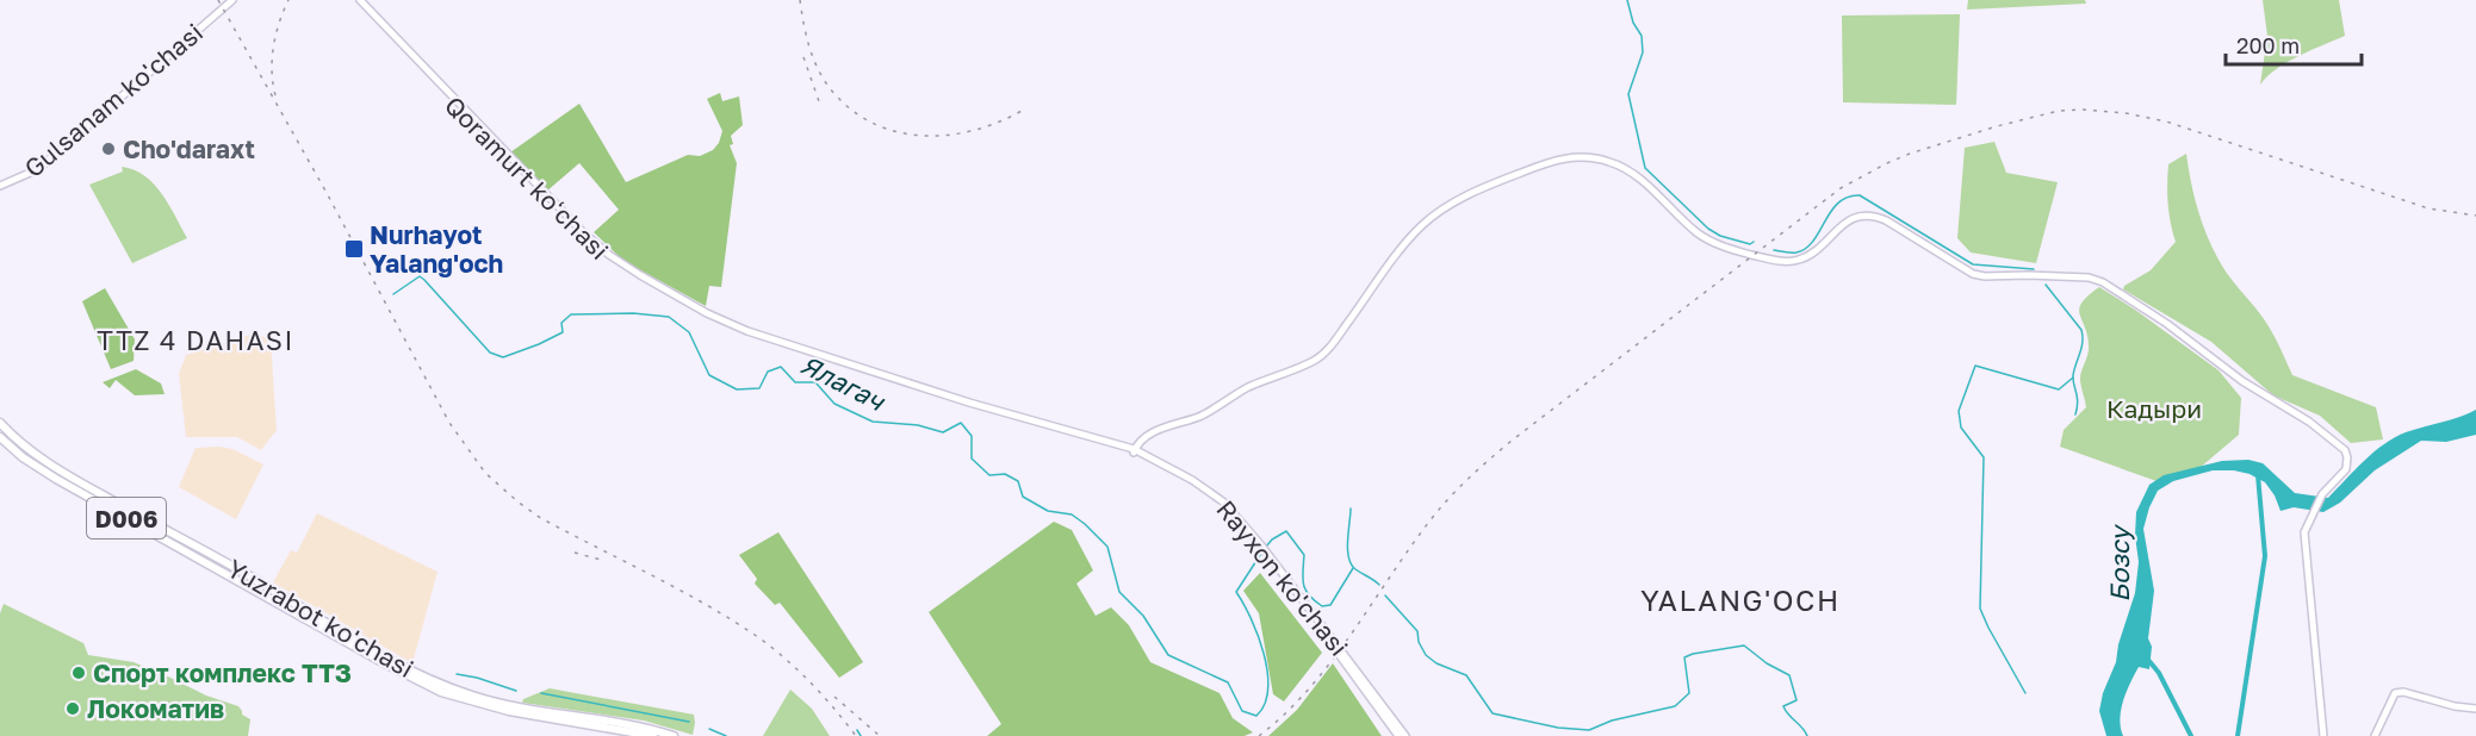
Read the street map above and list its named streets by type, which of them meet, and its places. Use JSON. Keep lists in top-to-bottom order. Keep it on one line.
{"streets":{"main road":["Gulsanam ko'chasi","Qoramurt koʻchasi","D006","Rayxon ko'chasi","Yuzrabot ko'chasi"]},"crossings":[["Qoramurt koʻchasi","Rayxon ko'chasi"]],"districts":["TTZ 4 DAHASI","YALANG'OCH"],"water":["Ялагач","Бозсу"],"parks":["Кадыри"],"places":{"other":["Cho'daraxt","Спорт комплекс ТТЗ","Локоматив"],"transit":["Nurhayot Yalang'och"]},"scale_bar":"200 m"}
